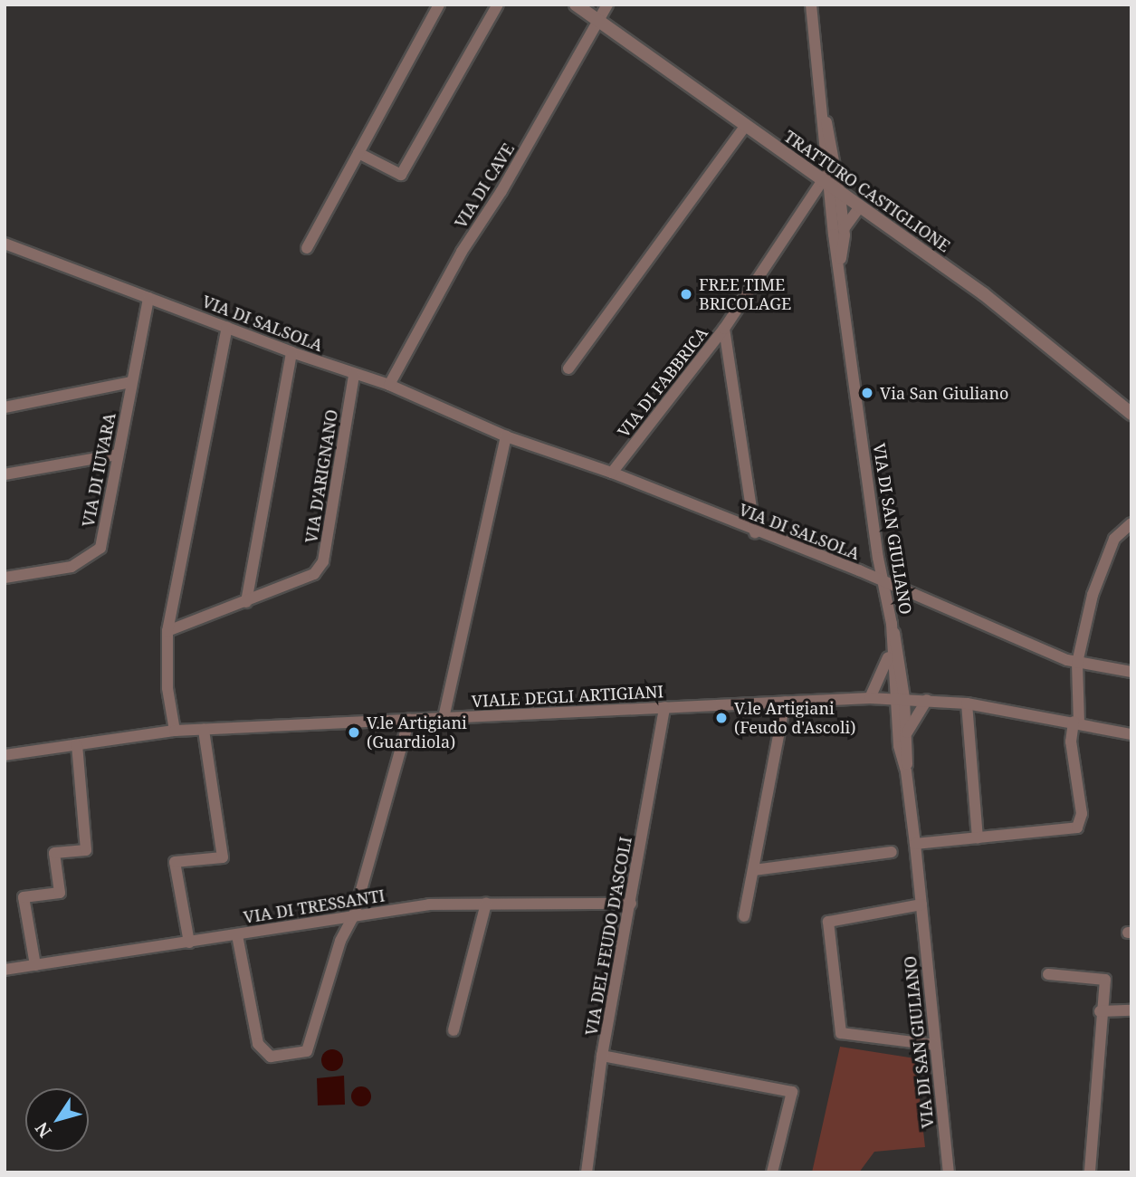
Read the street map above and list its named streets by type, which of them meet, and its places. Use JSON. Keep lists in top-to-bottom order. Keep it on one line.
{"streets":{"street":["VIA DI CAVE","TRATTURO CASTIGLIONE","VIA DI SALSOLA","VIA DI FABBRICA","VIA DI IUVARA","VIA D'ARIGNANO","VIA DI SAN GIULIANO","VIALE DEGLI ARTIGIANI","VIA DI TRESSANTI","VIA DEL FEUDO D'ASCOLI"]},"crossings":[["VIA DI CAVE","TRATTURO CASTIGLIONE"],["VIA DI CAVE","VIA DI SALSOLA"],["TRATTURO CASTIGLIONE","VIA DI FABBRICA"],["TRATTURO CASTIGLIONE","VIA DI SAN GIULIANO"],["VIA DI SALSOLA","VIA DI FABBRICA"],["VIA DI SALSOLA","VIA DI IUVARA"],["VIA DI SALSOLA","VIA D'ARIGNANO"],["VIA DI SALSOLA","VIA DI SAN GIULIANO"],["VIA DI FABBRICA","VIA DI SAN GIULIANO"],["VIA DI SAN GIULIANO","VIALE DEGLI ARTIGIANI"],["VIALE DEGLI ARTIGIANI","VIA DEL FEUDO D'ASCOLI"],["VIA DI TRESSANTI","VIA DEL FEUDO D'ASCOLI"]],"places":["FREE TIME BRICOLAGE","Via San Giuliano","V.le Artigiani (Feudo d'Ascoli)","V.le Artigiani (Guardiola)"],"north":"bottom left"}
